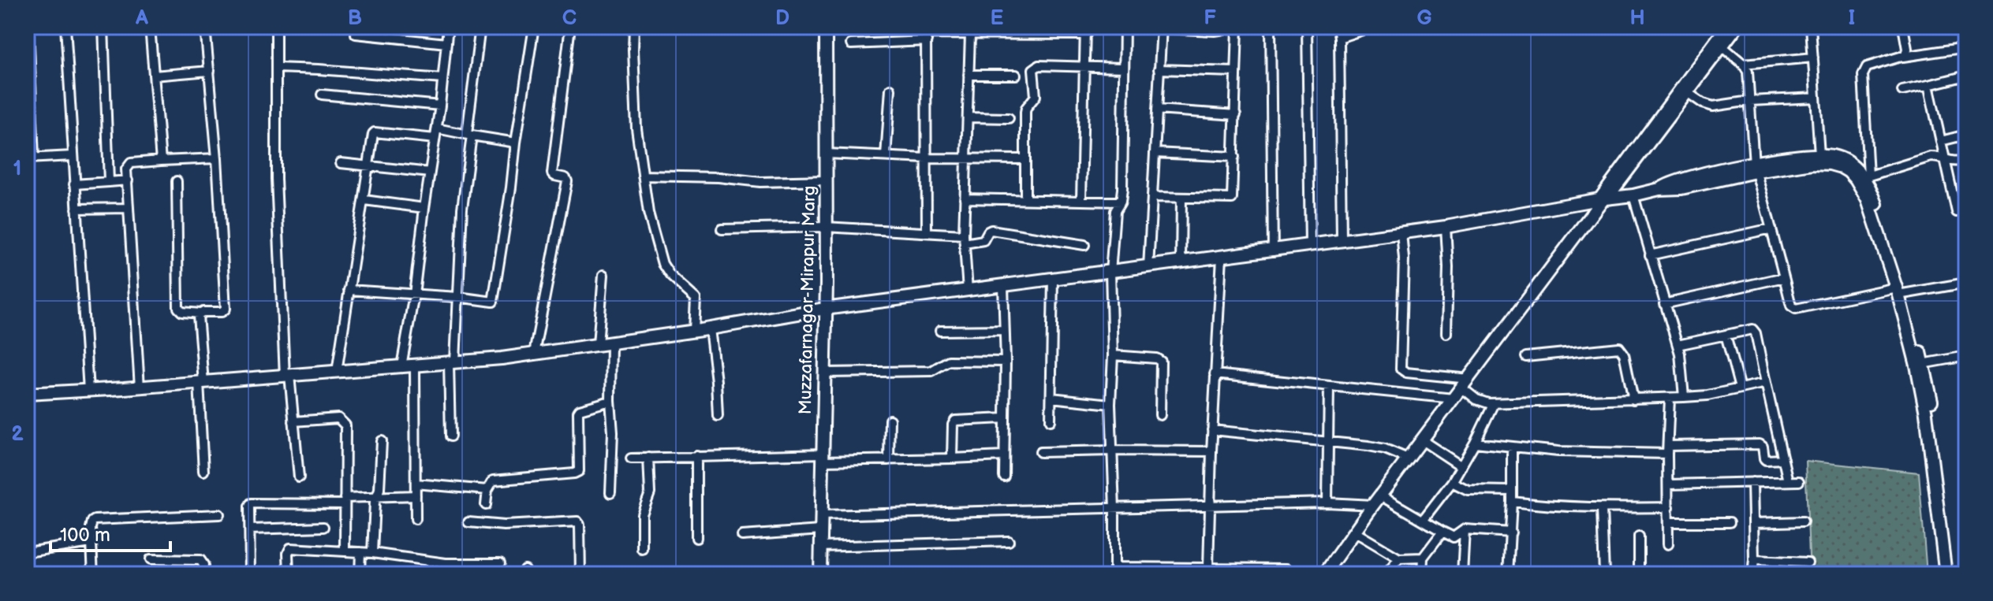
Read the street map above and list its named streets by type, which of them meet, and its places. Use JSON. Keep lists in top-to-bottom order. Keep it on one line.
{"streets":{"main road":["Muzzafarnagar-Mirapur Marg"]},"scale_bar":"100 m","grid":{"columns":["A","B","C","D","E","F","G","H","I"],"rows":["1","2"]}}
